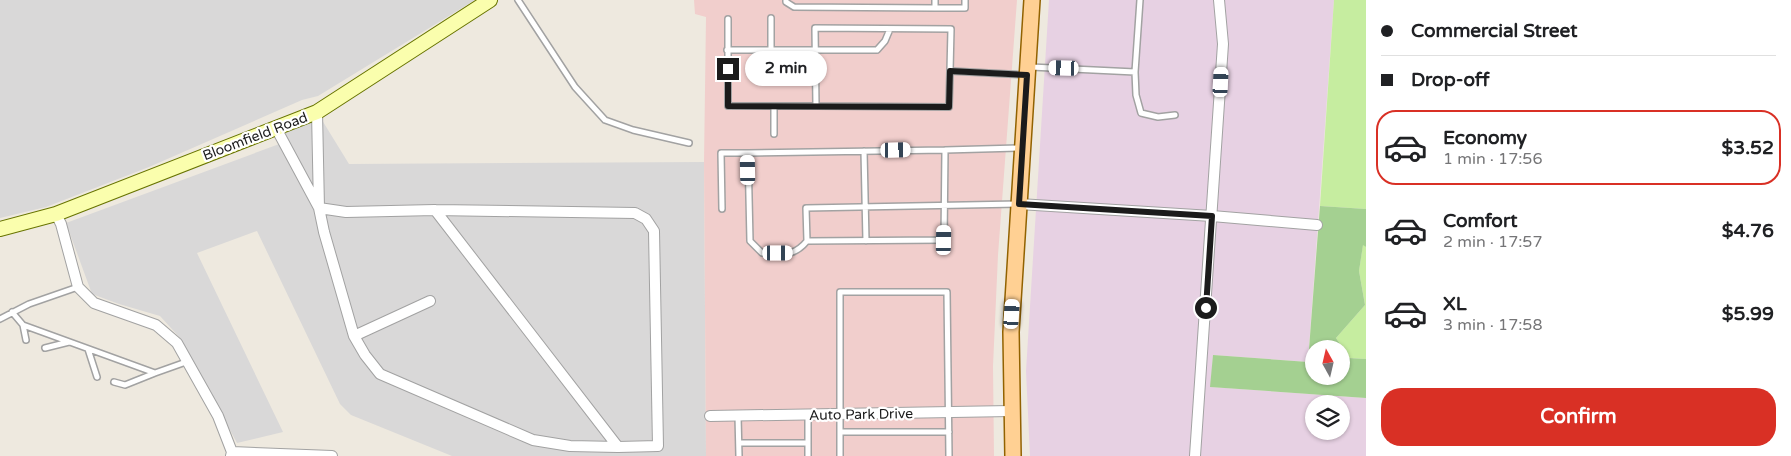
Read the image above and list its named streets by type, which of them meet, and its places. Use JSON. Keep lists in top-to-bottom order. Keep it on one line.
{"streets":{"street":["Bloomfield Road","Auto Park Drive"]},"north":"top","page":{"banner":["Commercial Street","Drop-off"],"bubble":"2 min","list":[{"name":"Economy","note":"1 min · 17:56","value":"$3.52"},{"name":"Comfort","note":"2 min · 17:57","value":"$4.76"},{"name":"XL","note":"3 min · 17:58","value":"$5.99"}],"buttons":"Confirm"}}
